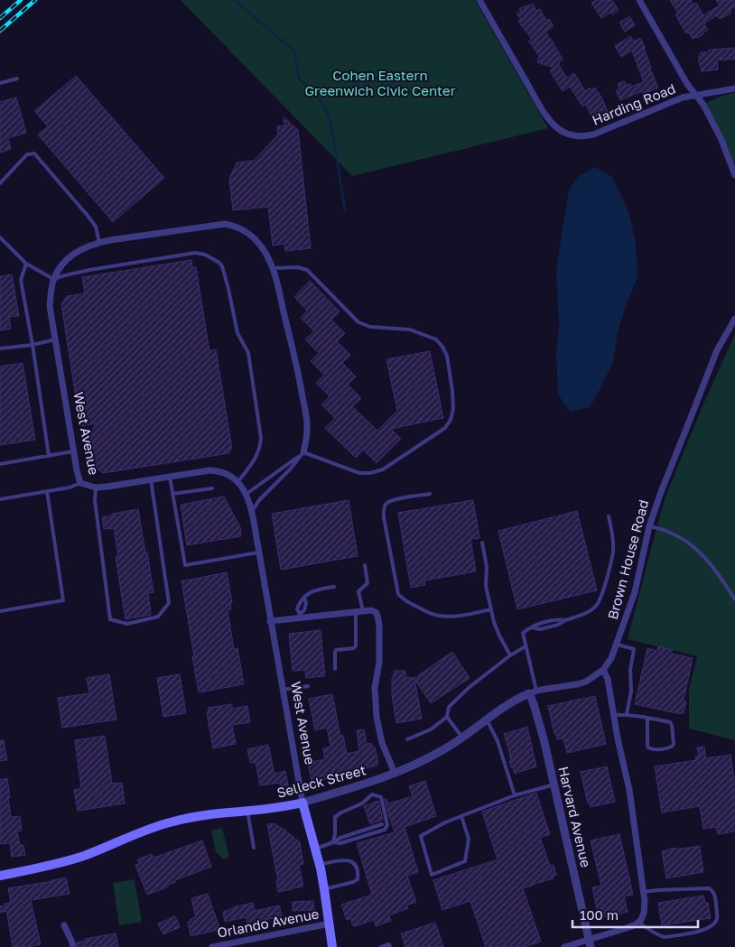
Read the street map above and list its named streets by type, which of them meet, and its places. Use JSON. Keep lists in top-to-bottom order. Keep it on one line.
{"streets":{"main road":["West Avenue","Selleck Street"],"street":["Harding Road","Brown House Road","Harvard Avenue","Orlando Avenue"]},"crossings":[["West Avenue","Selleck Street"],["West Avenue","Orlando Avenue"],["Brown House Road","Selleck Street"],["Selleck Street","Harvard Avenue"]],"parks":["Cohen Eastern Greenwich Civic Center"],"scale_bar":"100 m"}
